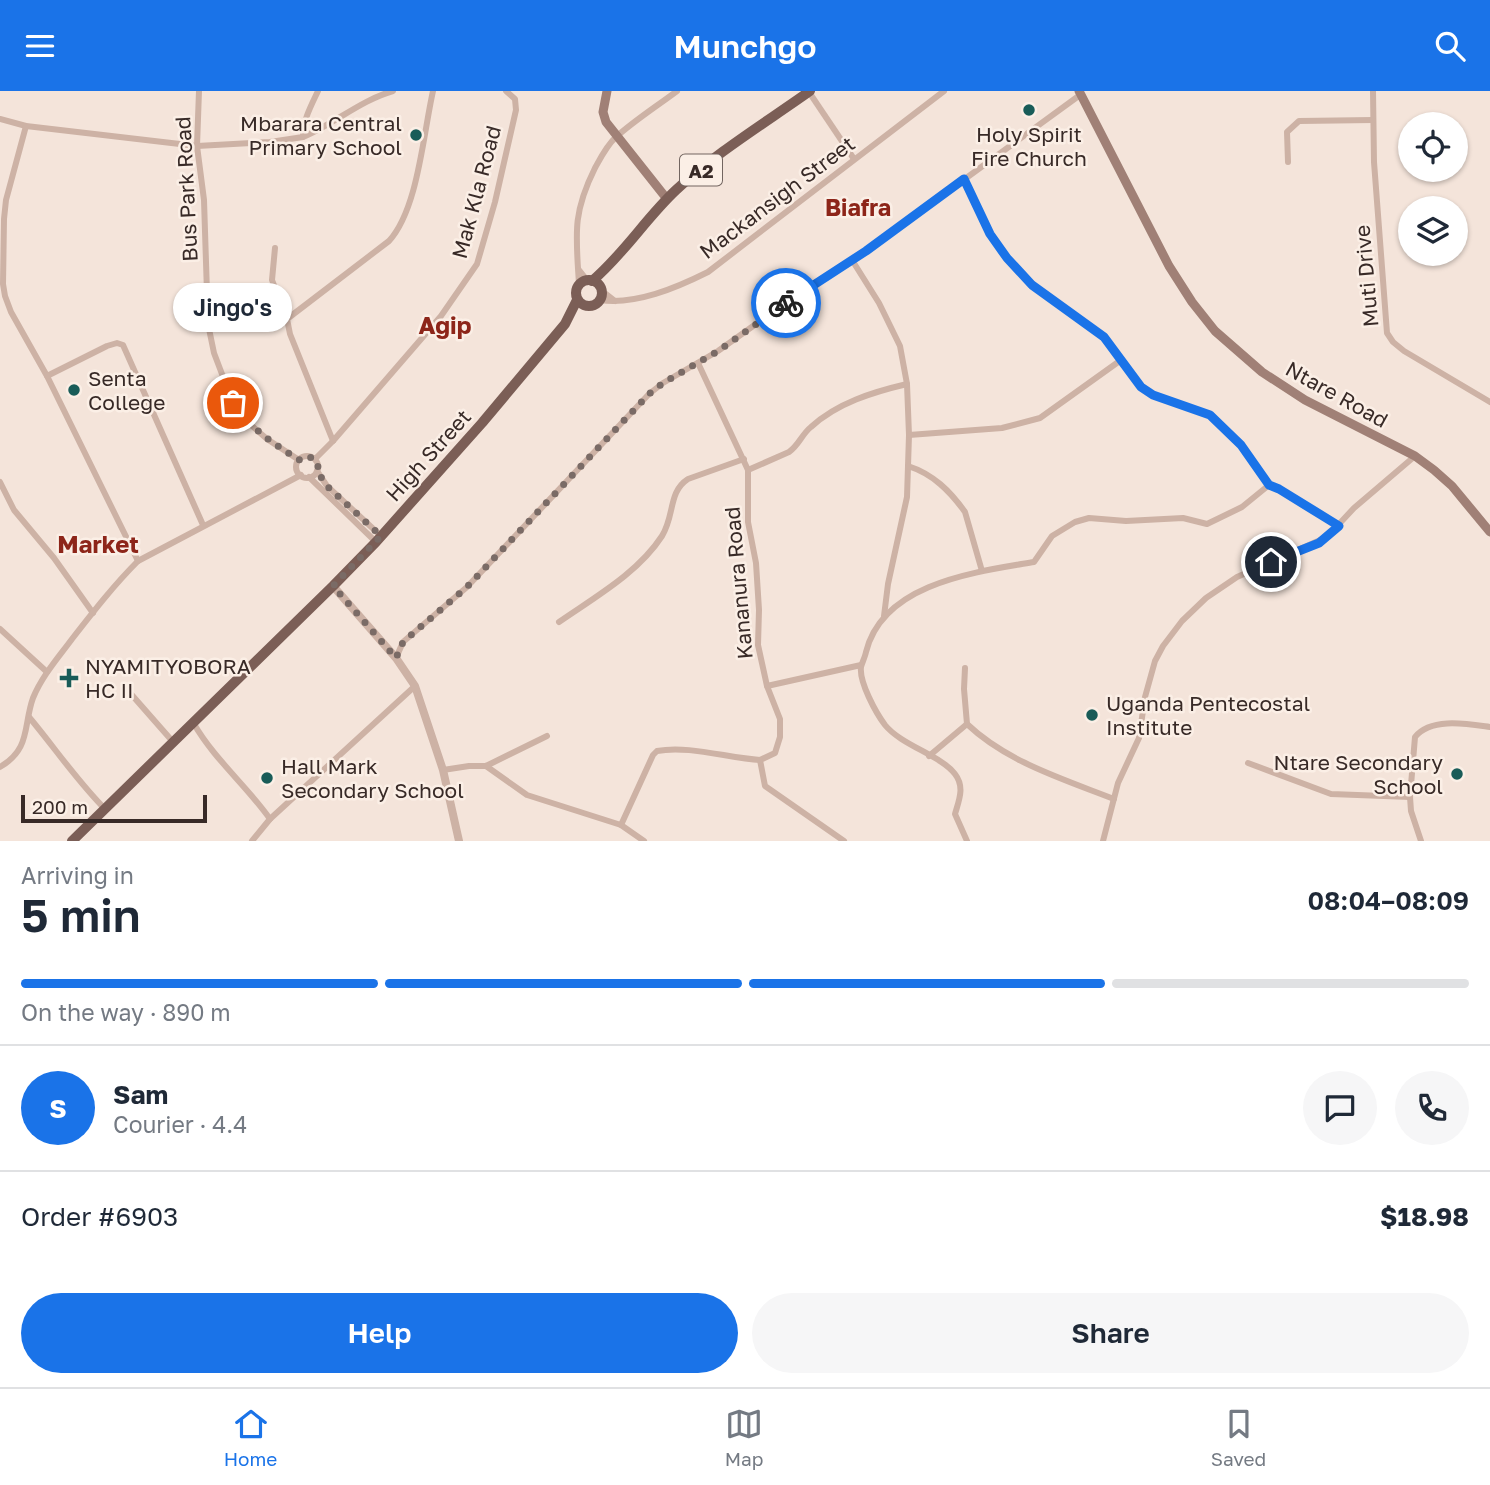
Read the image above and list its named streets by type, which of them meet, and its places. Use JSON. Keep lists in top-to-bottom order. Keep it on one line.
{"streets":{"main road":["A2","Ntare Road","High Street"],"street":["Bus Park Road","Mak Kla Road","Mackansigh Street","Muti Drive","Kananura Road"]},"crossings":[["A2","Mackansigh Street"],["A2","High Street"],["Bus Park Road","Mak Kla Road"]],"districts":["Biafra","Agip","Market"],"places":{"other":["Holy Spirit Fire Church","Mbarara Central Primary School","Senta College","Jingo's","Uganda Pentecostal Institute","Ntare Secondary School","Hall Mark Secondary School"],"health":["NYAMITYOBORA HC II"]},"scale_bar":"200 m","page":{"header":"Munchgo","bubble":"Jingo's","scale":"200 m","heading":["5 min","Arriving in","08:04–08:09"],"panel":["Sam","Courier · 4.4","Order #6903","$18.98"],"bar":"On the way · 890 m","round":"S","buttons":["Help","Share"],"tabs":["Home","Map","Saved"]}}
